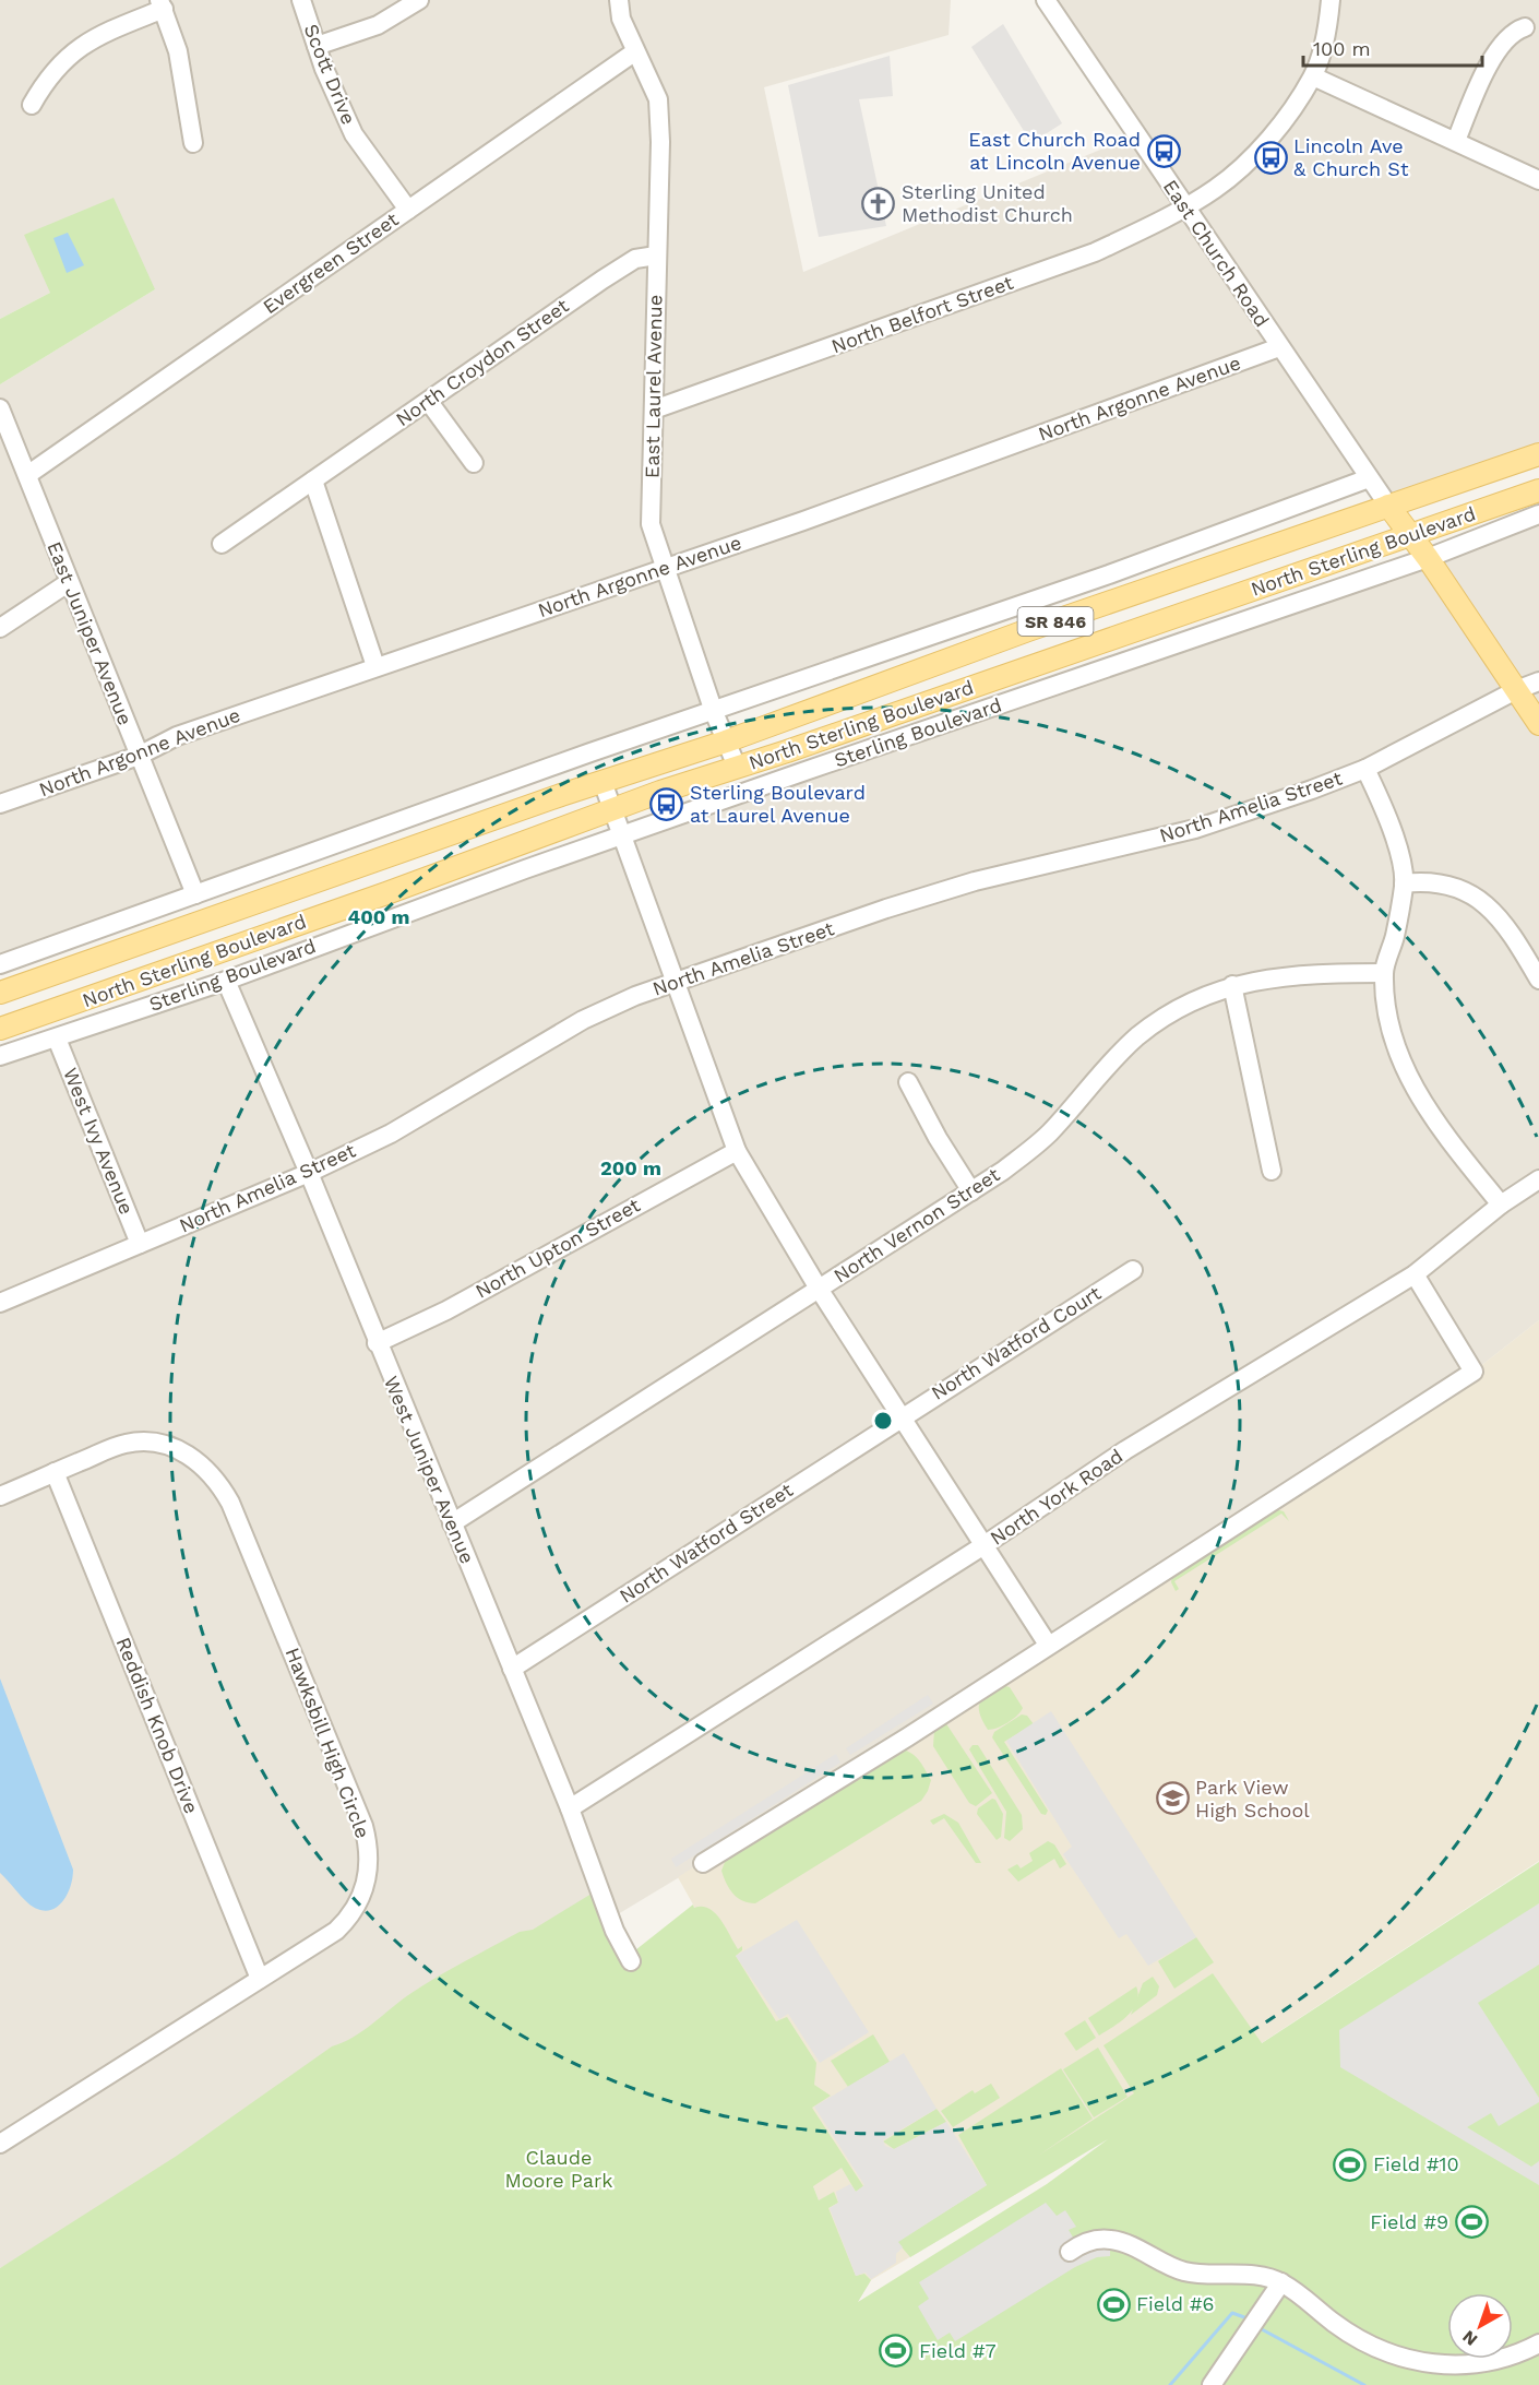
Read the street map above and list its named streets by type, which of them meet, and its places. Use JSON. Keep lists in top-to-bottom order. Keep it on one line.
{"streets":{"main road":["North Sterling Boulevard","SR 846"],"street":["Scott Drive","East Church Road","Evergreen Street","North Belfort Street","North Croydon Street","East Laurel Avenue","North Argonne Avenue","East Juniper Avenue","Sterling Boulevard","North Amelia Street","West Ivy Avenue","North Vernon Street","North Upton Street","North Watford Court","West Juniper Avenue","North York Road","North Watford Street","Reddish Knob Drive","Hawksbill High Circle"]},"crossings":[["Scott Drive","Evergreen Street"],["East Church Road","North Belfort Street"],["East Church Road","North Argonne Avenue"],["East Church Road","North Sterling Boulevard"],["Evergreen Street","East Laurel Avenue"],["Evergreen Street","East Juniper Avenue"],["North Belfort Street","East Laurel Avenue"],["North Croydon Street","East Laurel Avenue"],["East Laurel Avenue","North Argonne Avenue"],["East Laurel Avenue","North Sterling Boulevard"],["North Argonne Avenue","East Juniper Avenue"],["Sterling Boulevard","West Ivy Avenue"],["Sterling Boulevard","West Juniper Avenue"],["North Amelia Street","West Ivy Avenue"],["North Amelia Street","West Juniper Avenue"],["North Vernon Street","West Juniper Avenue"],["North Upton Street","West Juniper Avenue"],["North Watford Court","North Watford Street"],["West Juniper Avenue","North York Road"],["West Juniper Avenue","North Watford Street"],["Reddish Knob Drive","Hawksbill High Circle"]],"parks":["Claude Moore Park"],"places":{"bus stop":["East Church Road at Lincoln Avenue","Lincoln Ave & Church St","Sterling Boulevard at Laurel Avenue"],"church":["Sterling United Methodist Church"],"school or university":["Park View High School"],"sports":["Field #10","Field #9","Field #6","Field #7"]},"scale_bar":"100 m","north":"bottom left","rings":["400 m","200 m"]}
